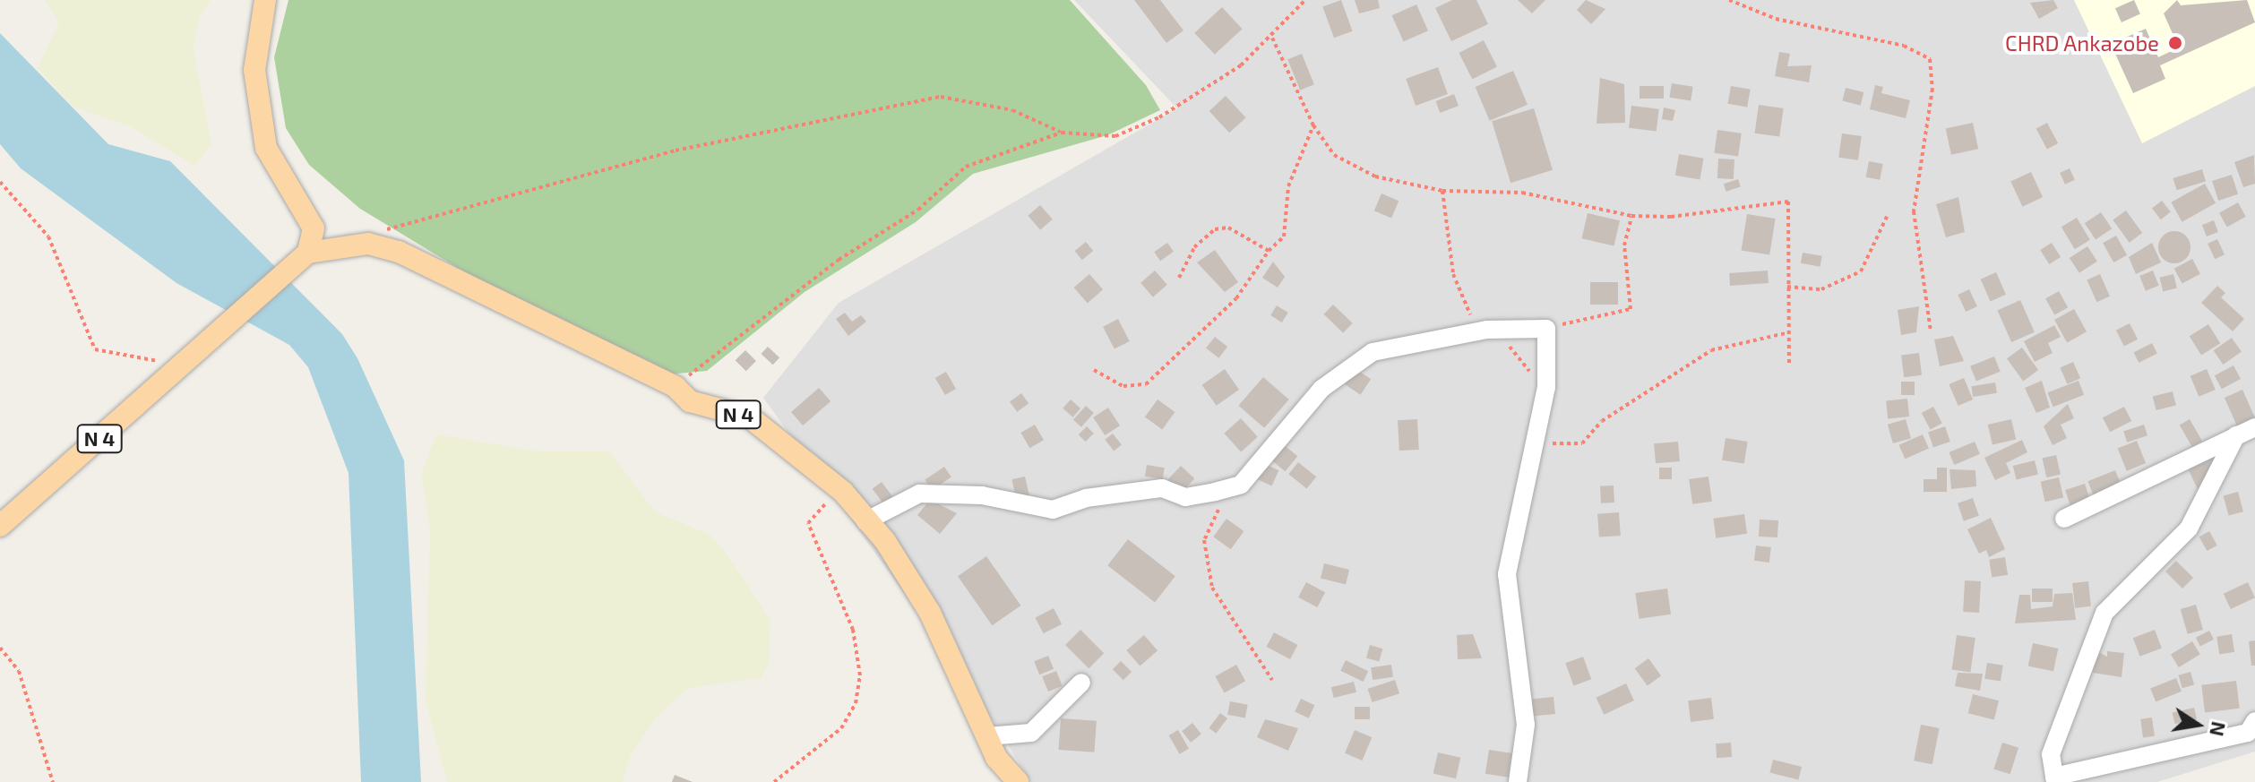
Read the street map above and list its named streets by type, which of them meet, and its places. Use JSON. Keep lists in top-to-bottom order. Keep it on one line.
{"streets":{"main road":["N 4"]},"places":["CHRD Ankazobe"],"north":"right"}
